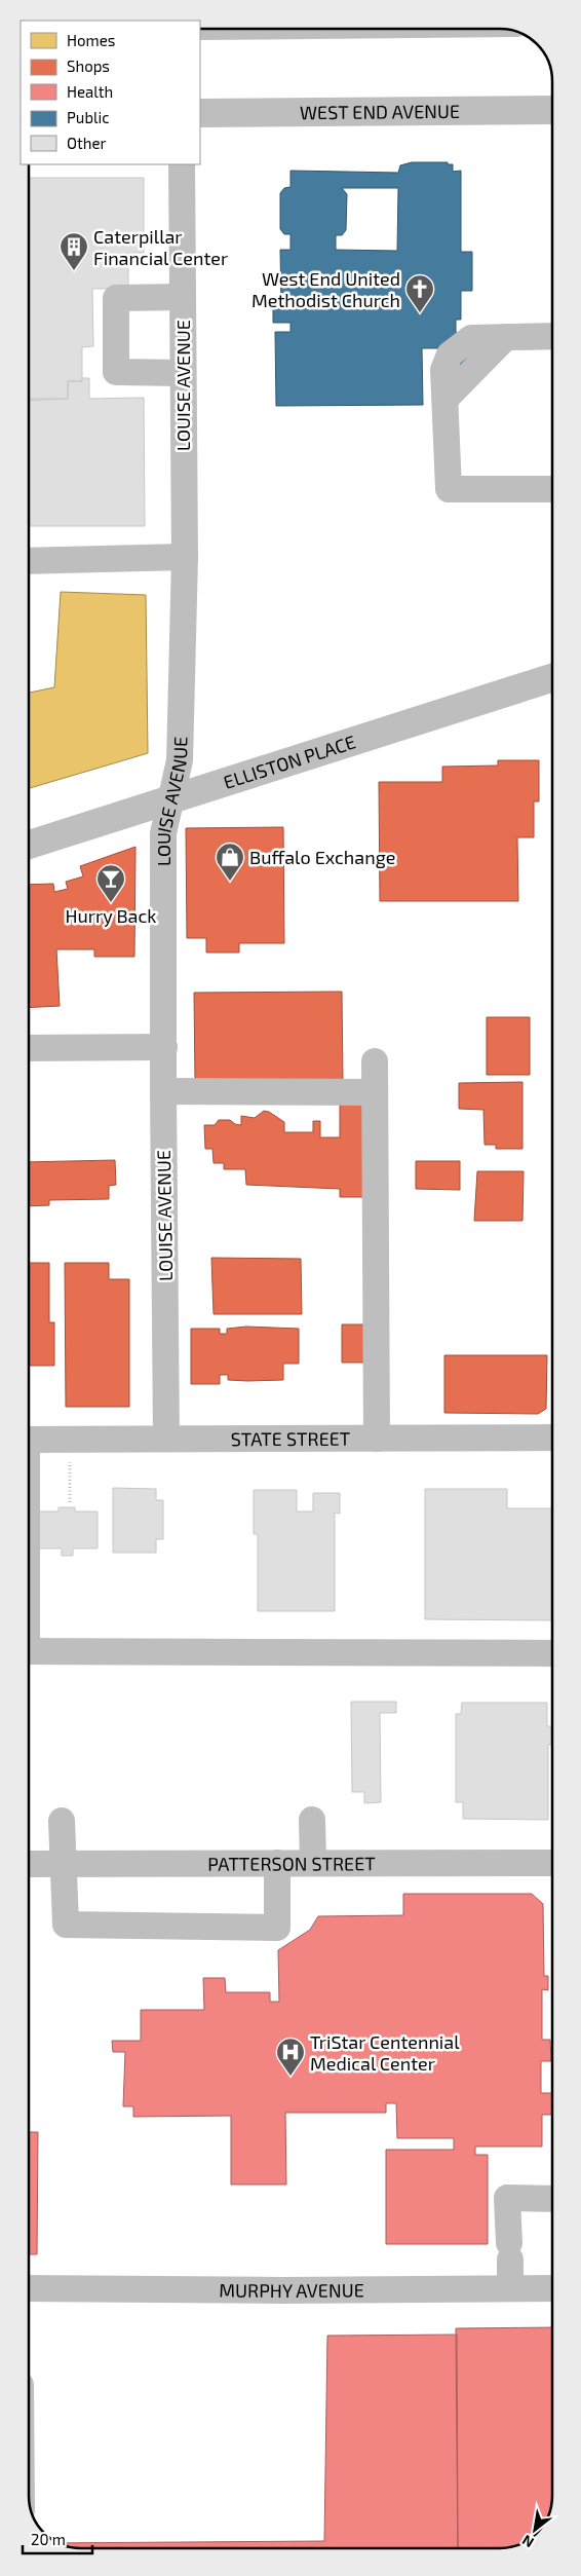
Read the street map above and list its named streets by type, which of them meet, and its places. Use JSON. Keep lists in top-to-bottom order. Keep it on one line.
{"streets":{"main road":["WEST END AVENUE","ELLISTON PLACE"],"street":["LOUISE AVENUE","STATE STREET","PATTERSON STREET","MURPHY AVENUE"]},"crossings":[["LOUISE AVENUE","ELLISTON PLACE"],["LOUISE AVENUE","STATE STREET"]],"places":{"building":["Caterpillar Financial Center"],"church":["West End United Methodist Church"],"shop":["Buffalo Exchange"],"bar":["Hurry Back"],"hospital":["TriStar Centennial Medical Center"]},"legend":["Homes","Shops","Health","Public","Other"],"scale_bar":"20 m","north":"bottom left"}
